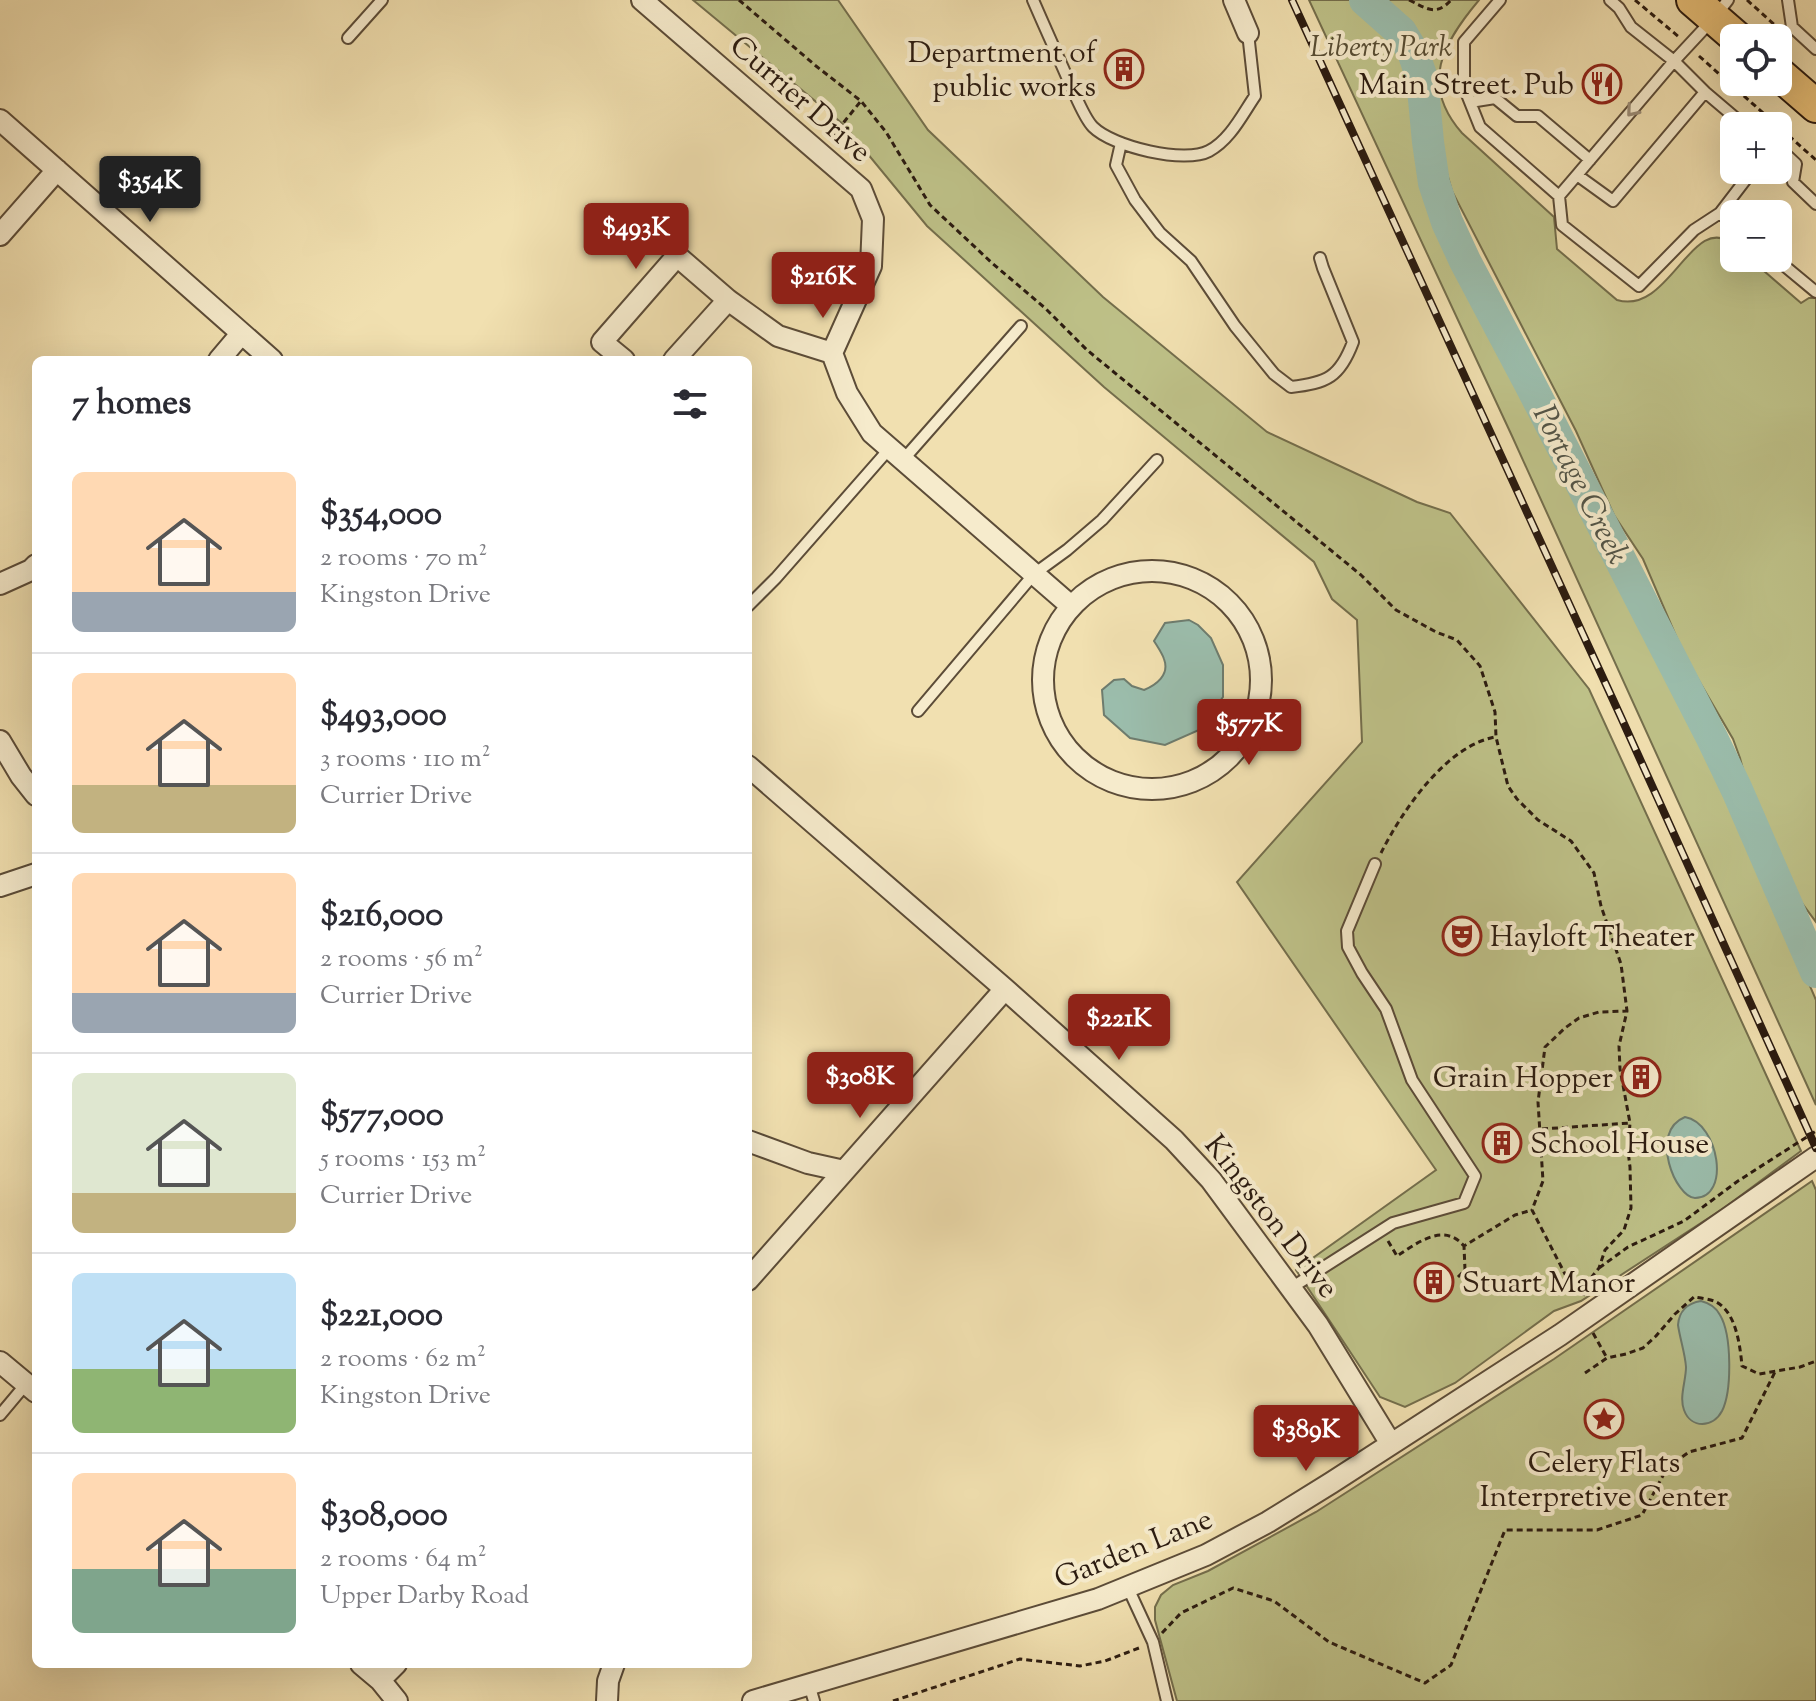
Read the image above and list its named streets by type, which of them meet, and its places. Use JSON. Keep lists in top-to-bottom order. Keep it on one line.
{"streets":{"street":["Currier Drive","Kingston Drive","Garden Lane"]},"crossings":[["Kingston Drive","Garden Lane"]],"water":["Portage Creek"],"parks":["Liberty Park"],"places":{"building":["Department of public works","Grain Hopper","School House","Stuart Manor"],"restaurant":["Main Street. Pub"],"theatre":["Hayloft Theater"],"place":["Celery Flats Interpretive Center"]},"page":{"map_buttons":["+","−"],"price":["$354K","$493K","$216K","$577K","$221K","$308K","$389K"],"heading":"7 homes","list":[{"name":"$354,000","note":"2 rooms · 70 m² · Kingston Drive"},{"name":"$493,000","note":"3 rooms · 110 m² · Currier Drive"},{"name":"$216,000","note":"2 rooms · 56 m² · Currier Drive"},{"name":"$577,000","note":"5 rooms · 153 m² · Currier Drive"},{"name":"$221,000","note":"2 rooms · 62 m² · Kingston Drive"},{"name":"$308,000","note":"2 rooms · 64 m² · Upper Darby Road"}]}}
